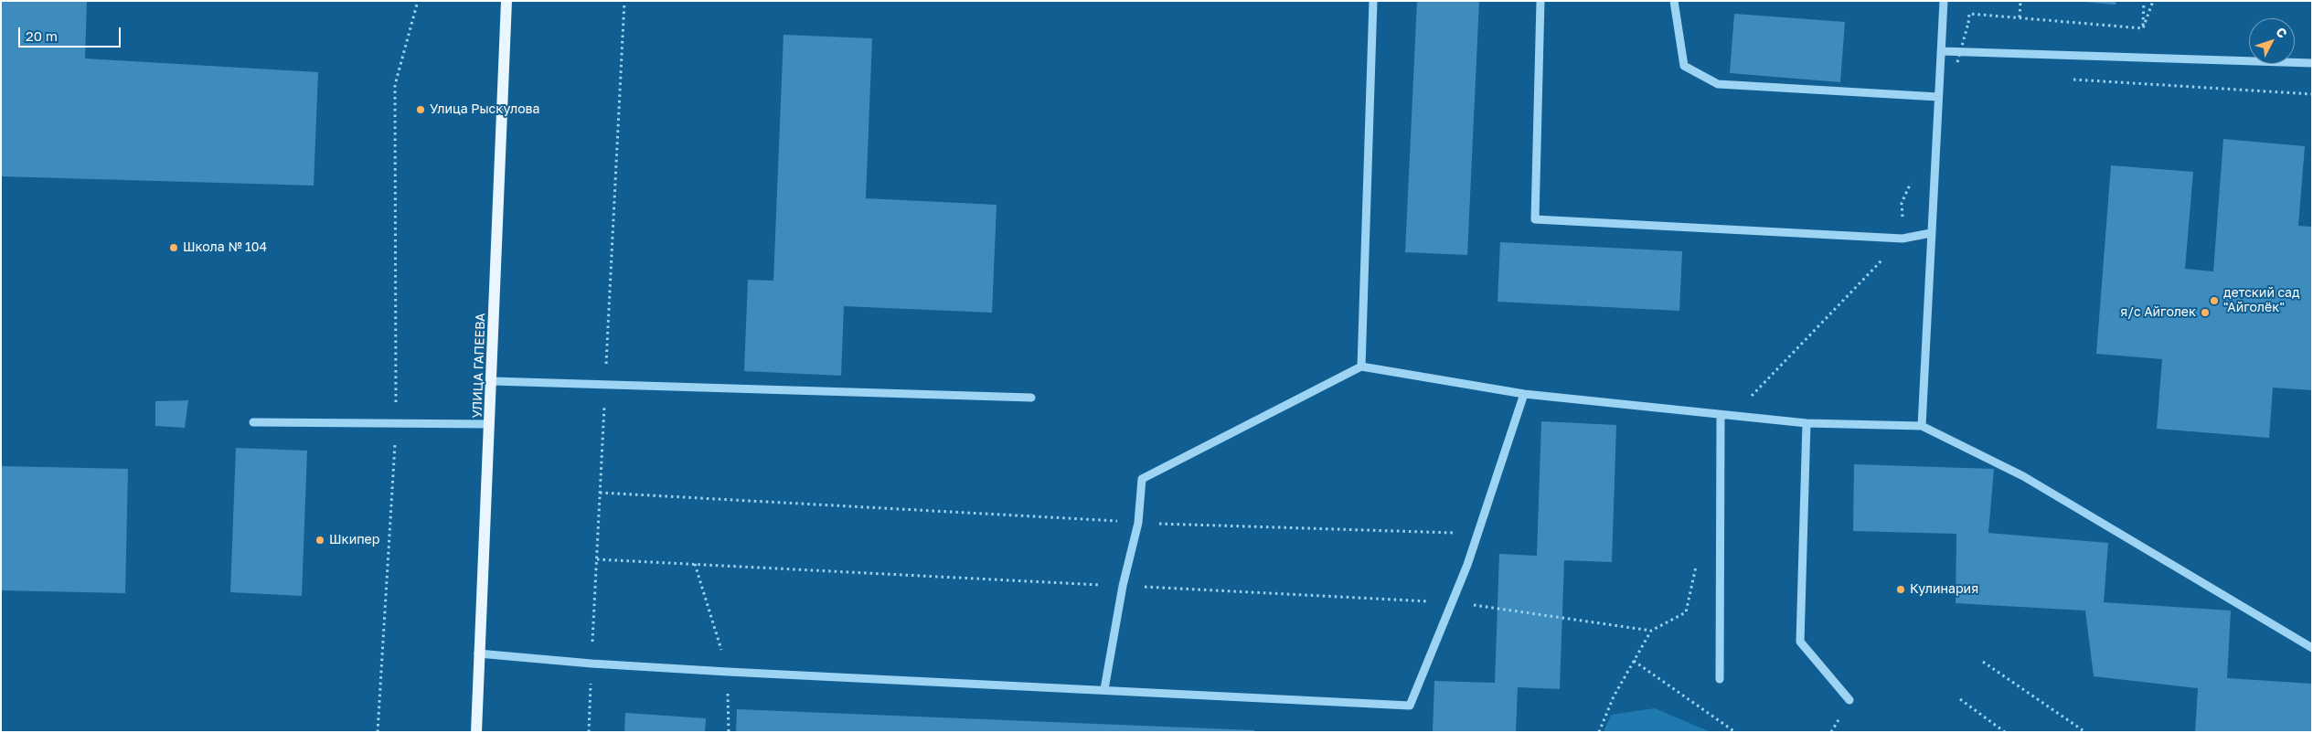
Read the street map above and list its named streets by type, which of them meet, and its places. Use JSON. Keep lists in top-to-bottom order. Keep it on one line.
{"streets":{"main road":["УЛИЦА ГАПЕЕВА"]},"places":["Улица Рыскулова","Школа № 104","детский сад \"Айголёк\"","я/c Айголек","Шкипер","Кулинария"],"scale_bar":"20 m","north":"top right"}
